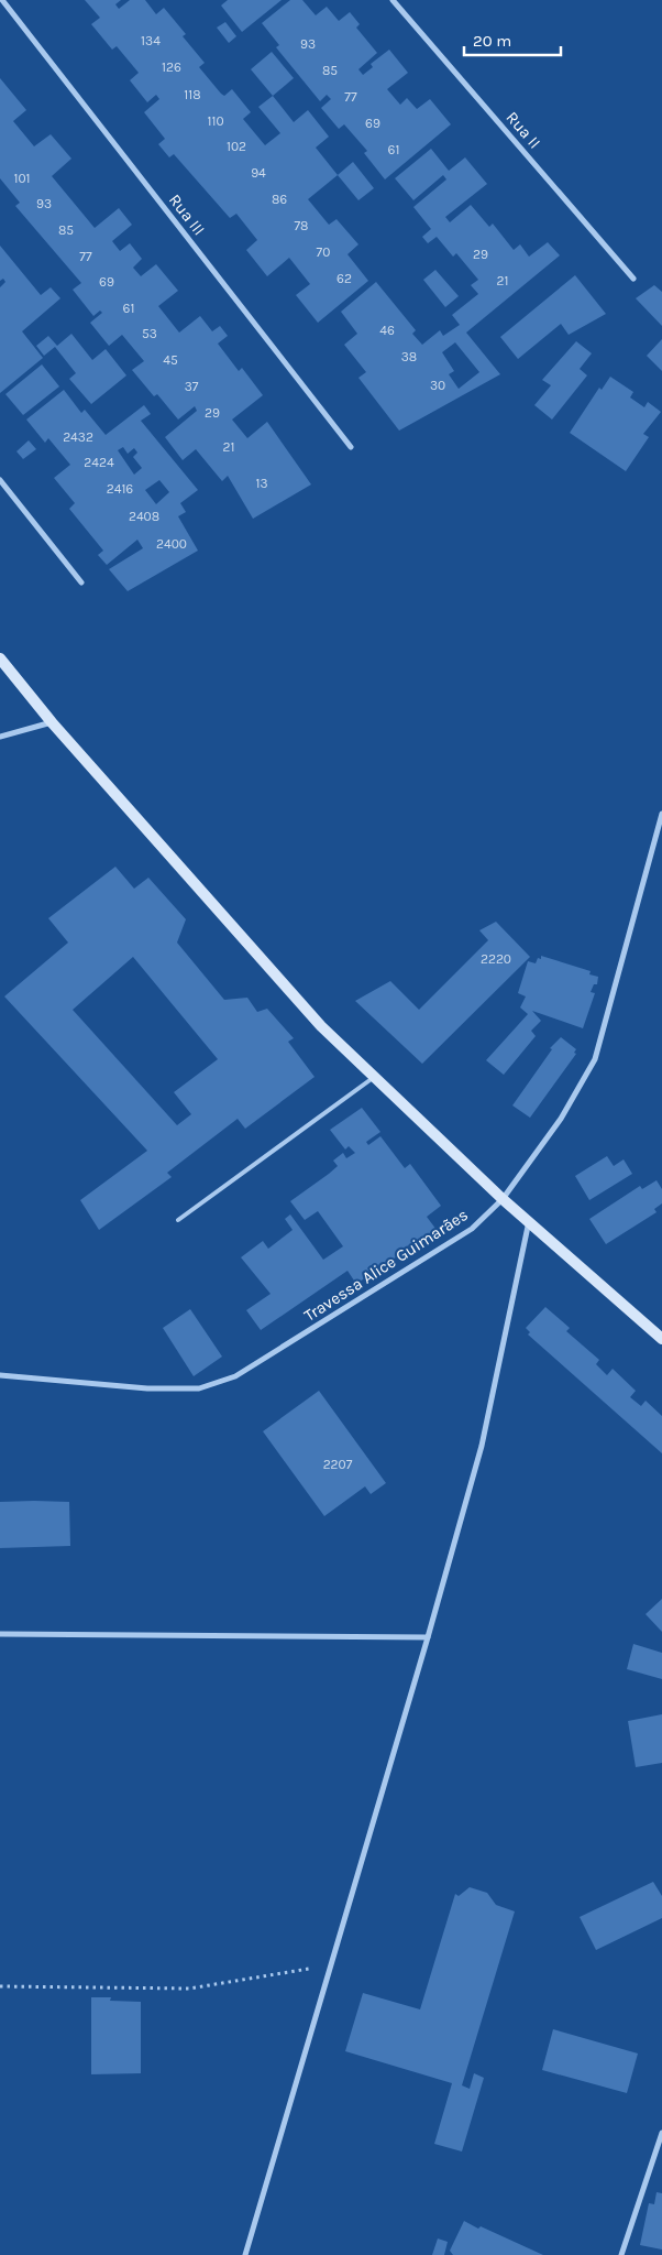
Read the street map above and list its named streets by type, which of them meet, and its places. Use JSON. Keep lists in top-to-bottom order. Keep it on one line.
{"streets":{"street":["Rua II","Rua III","Travessa Alice Guimarães"]},"house_numbers":["134","93","126","85","118","77","110","69","102","61","94","101","86","93","78","85","70","29","77","62","21","69","61","46","53","38","45","30","37","29","2432","21","2424","13","2416","2408","2400","2220","2207"],"scale_bar":"20 m"}
